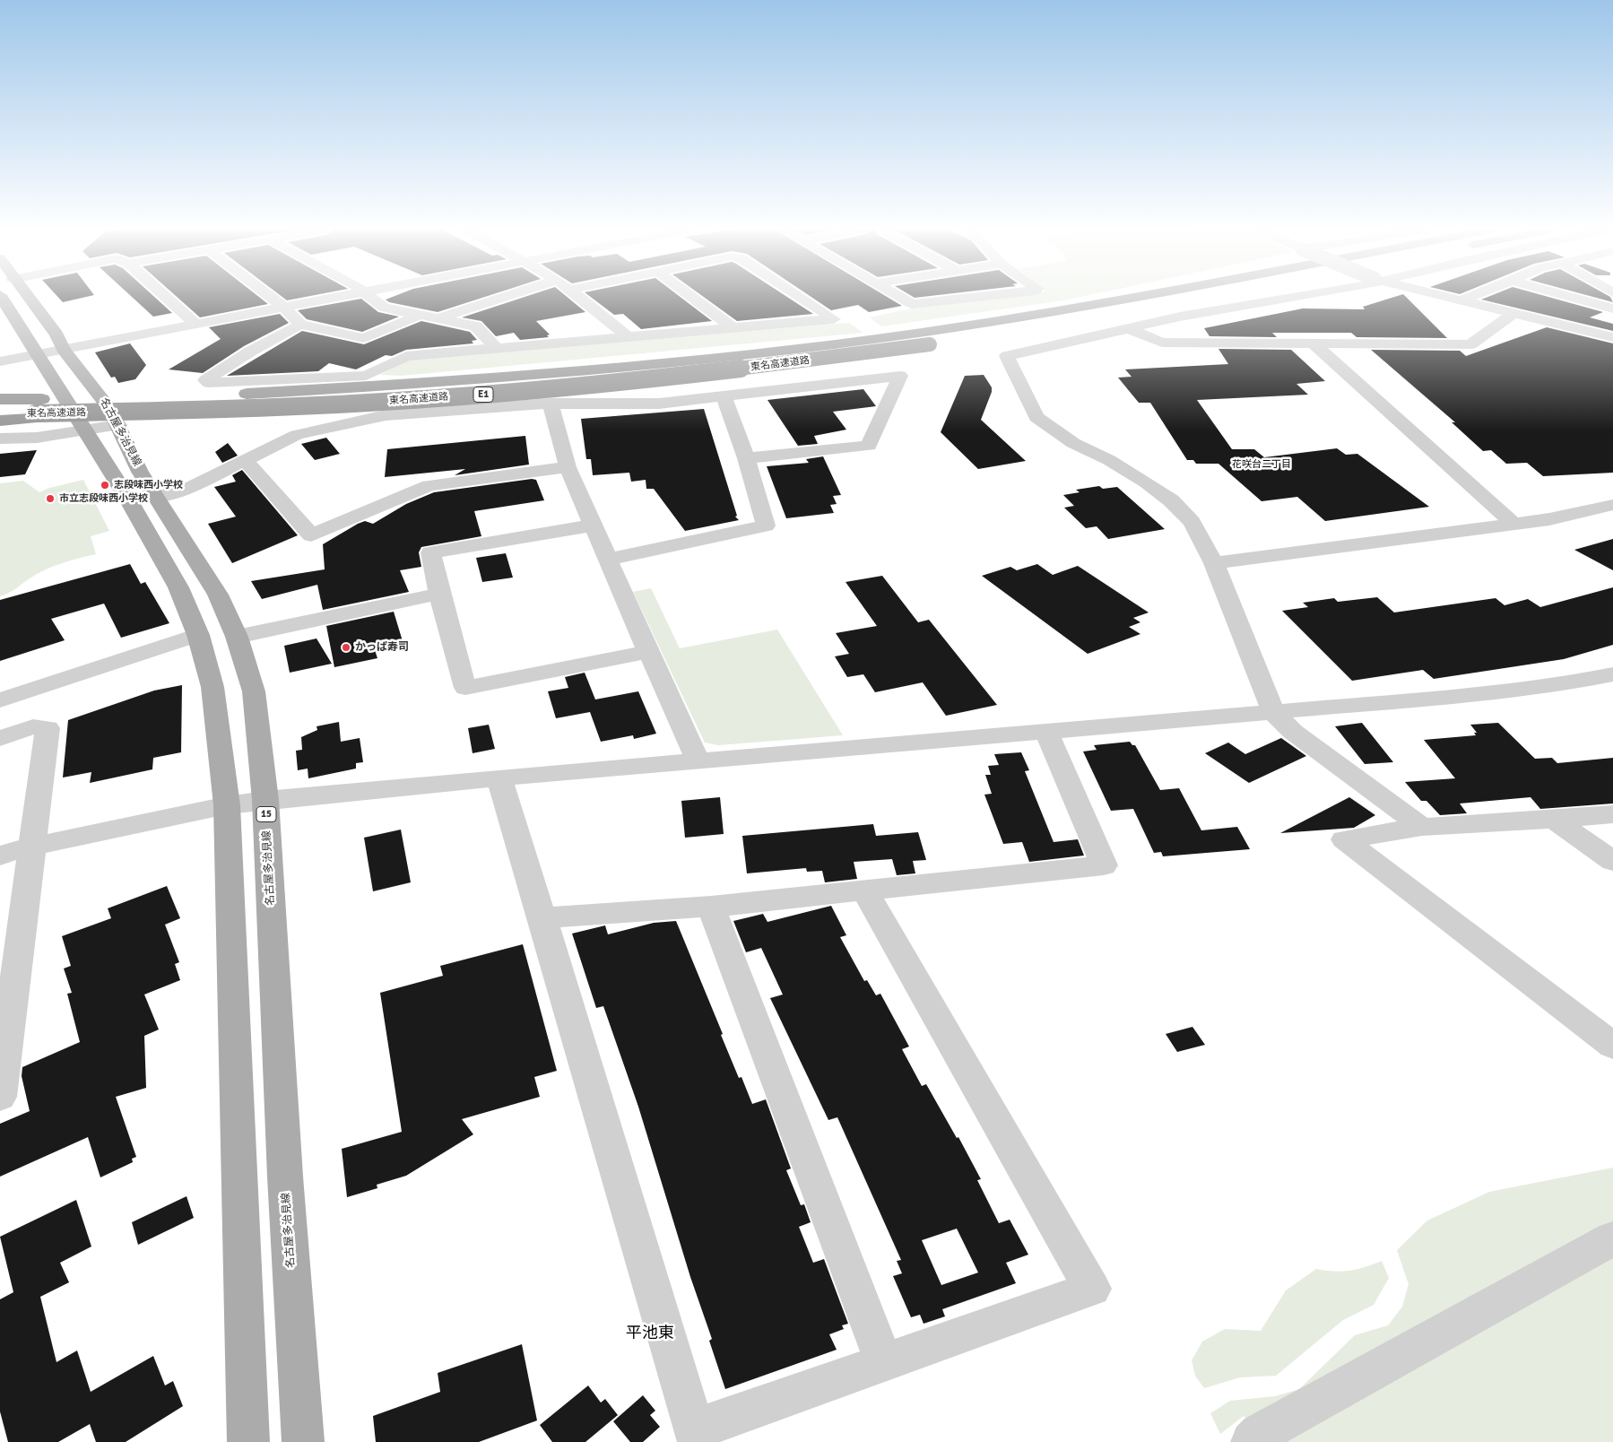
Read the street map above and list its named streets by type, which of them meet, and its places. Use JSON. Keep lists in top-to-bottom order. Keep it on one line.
{"streets":{"highway":["東名高速道路","E1"],"main road":["名古屋多治見線","15"]},"districts":["花咲台二丁目","平池東"],"places":["志段味西小学校","市立志段味西小学校","かっぱ寿司"]}
